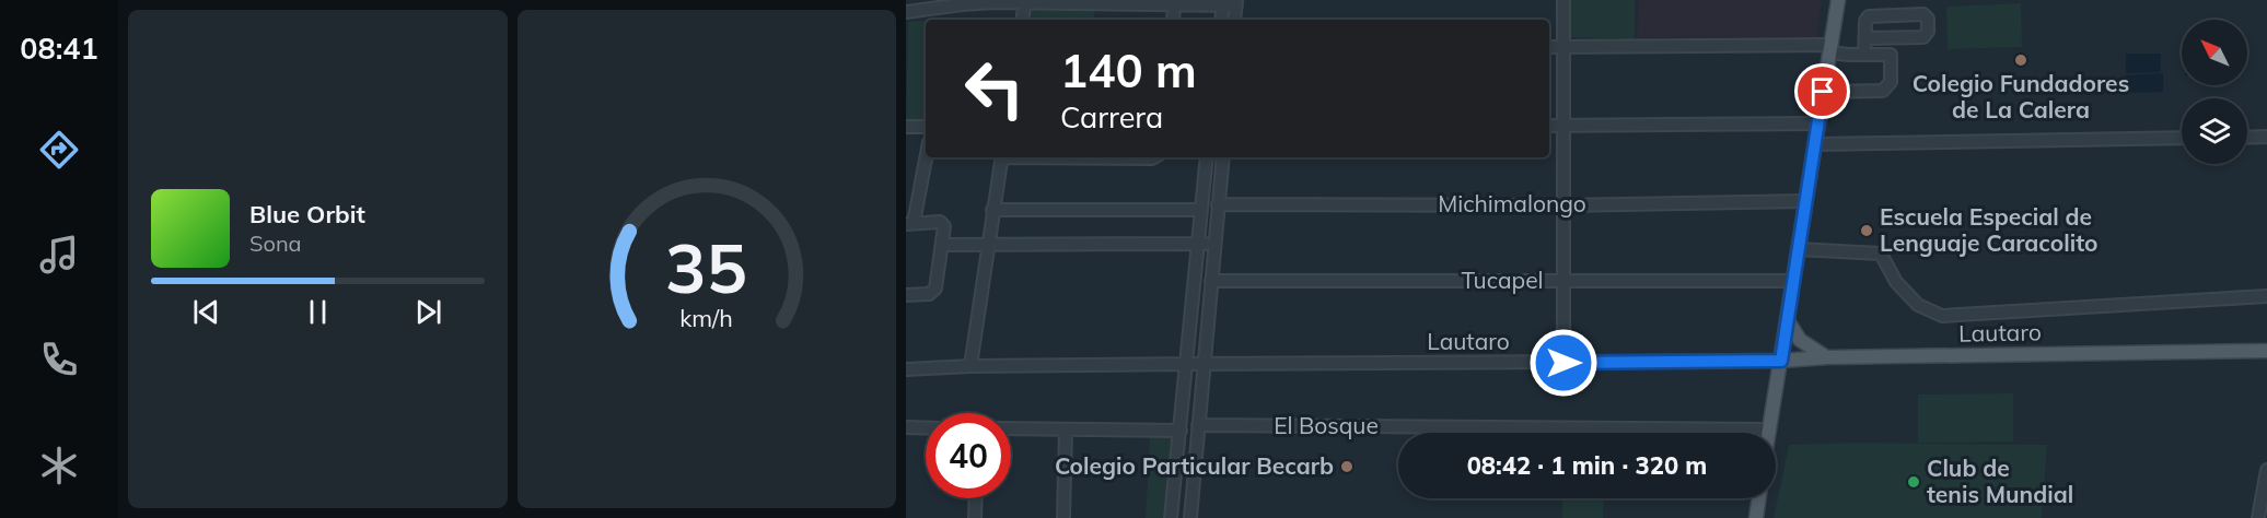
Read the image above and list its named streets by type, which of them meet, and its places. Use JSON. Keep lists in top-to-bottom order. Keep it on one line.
{"streets":{"main road":["Lautaro"],"street":["Michimalongo","Tucapel","El Bosque"]},"places":["Colegio Fundadores de La Calera","Escuela Especial de Lenguaje Caracolito","Colegio Particular Becarb","Club de tenis Mundial"],"north":"top left","page":{"tabs":"08:41","turn":["140 m","Carrera"],"song":["Blue Orbit","Sona"],"limit":"40","trip":"08:42 · 1 min · 320 m","gauge":["35","km/h"]}}
